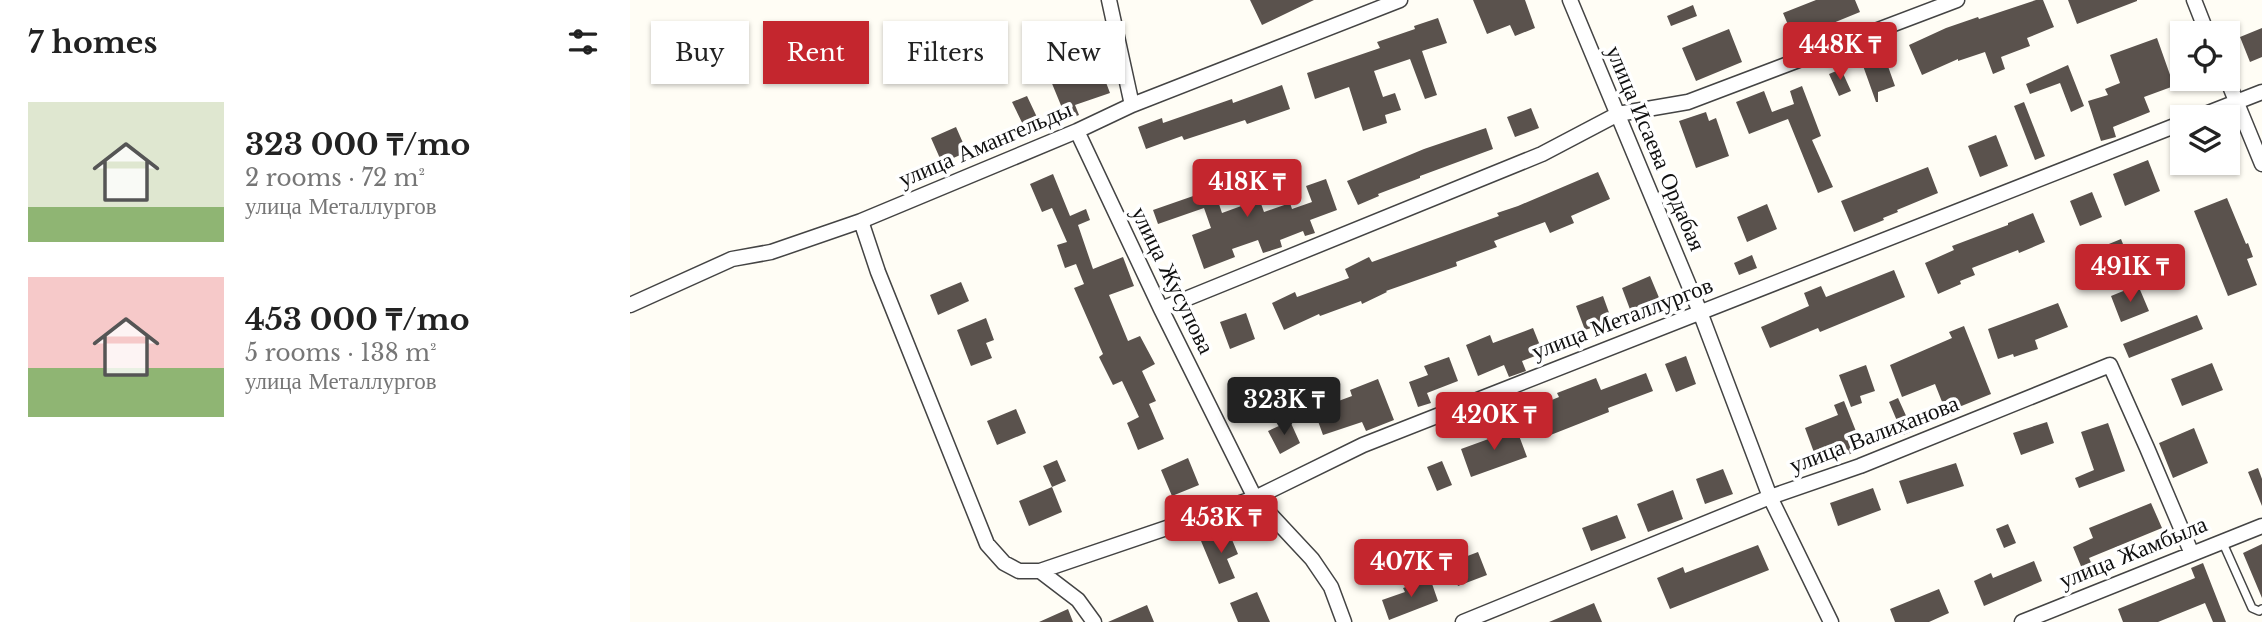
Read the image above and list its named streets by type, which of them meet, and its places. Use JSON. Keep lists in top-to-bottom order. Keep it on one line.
{"streets":{"street":["улица Амангельды","улица Исаева Ордабая","улица Жусупова","улица Металлургов","улица Валиханова","улица Жамбыла"]},"crossings":[["улица Амангельды","улица Жусупова"],["улица Исаева Ордабая","улица Металлургов"],["улица Исаева Ордабая","улица Валиханова"],["улица Жусупова","улица Металлургов"],["улица Валиханова","улица Жамбыла"]],"page":{"heading":"7 homes","chip":["Buy","Rent","Filters","New"],"price":["448K ₸","418K ₸","491K ₸","323K ₸","420K ₸","453K ₸","407K ₸"],"list":[{"name":"323 000 ₸/mo","note":"2 rooms · 72 m² · улица Металлургов"},{"name":"453 000 ₸/mo","note":"5 rooms · 138 m² · улица Металлургов"}]}}
